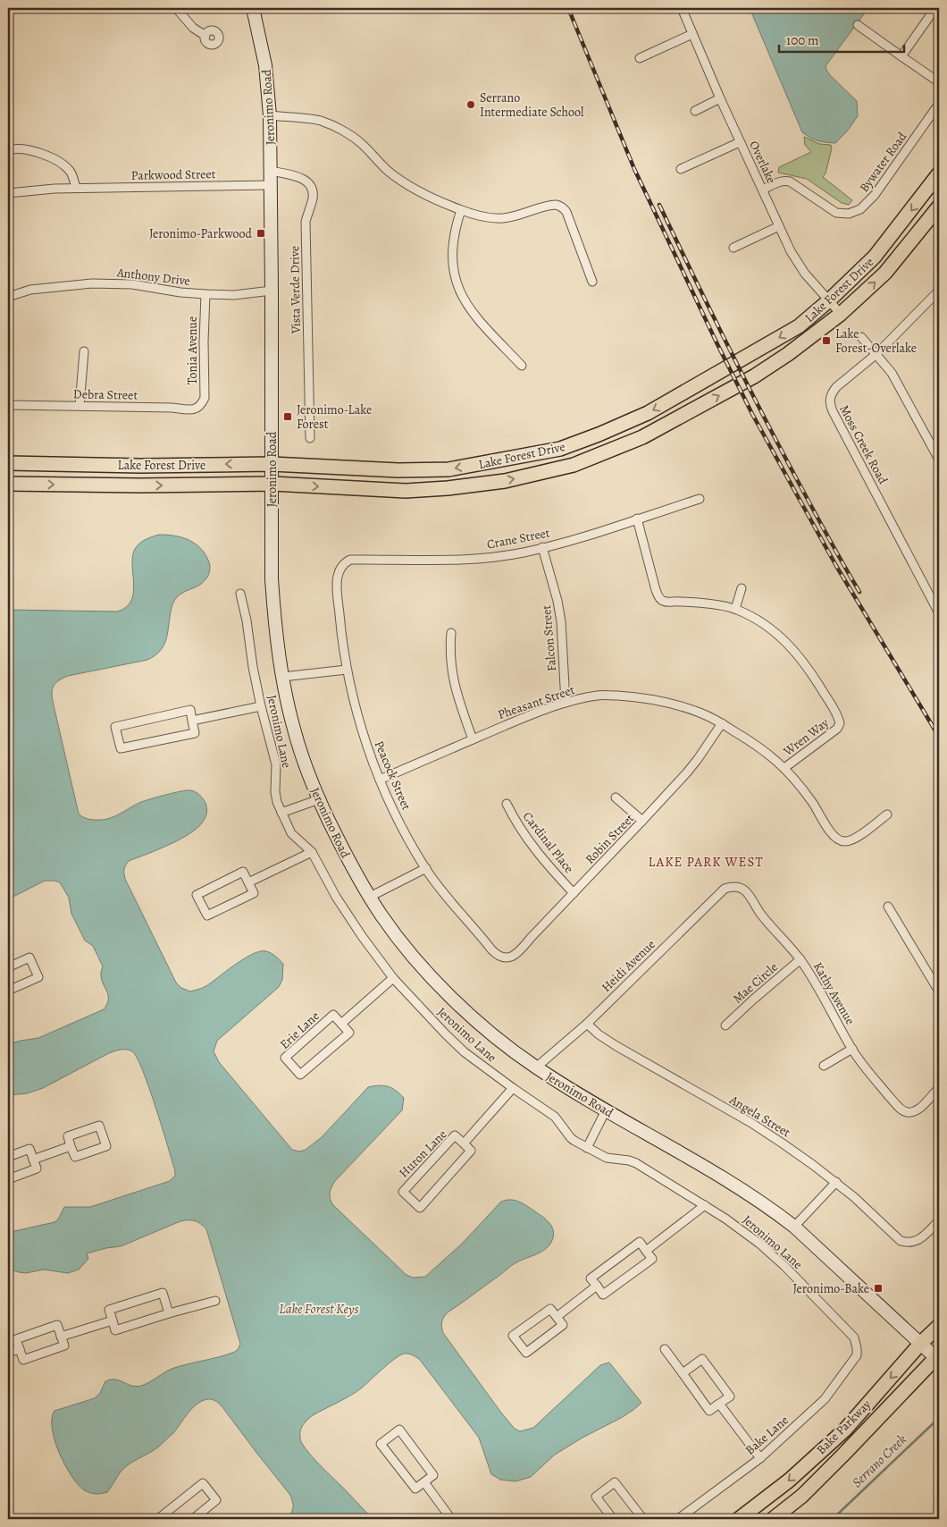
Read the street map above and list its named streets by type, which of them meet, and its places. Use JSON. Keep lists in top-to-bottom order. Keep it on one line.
{"streets":{"main road":["Jeronimo Road","Lake Forest Drive","Bake Parkway"],"street":["Overlake","Bywater Road","Parkwood Street","Anthony Drive","Vista Verde Drive","Tonia Avenue","Debra Street","Moss Creek Road","Crane Street","Falcon Street","Pheasant Street","Jeronimo Lane","Wren Way","Peacock Street","Robin Street","Cardinal Place","Heidi Avenue","Mae Circle","Kathy Avenue","Erie Lane","Angela Street","Huron Lane","Bake Lane"]},"crossings":[["Jeronimo Road","Parkwood Street"],["Jeronimo Road","Anthony Drive"],["Jeronimo Road","Vista Verde Drive"],["Jeronimo Road","Lake Forest Drive"],["Jeronimo Road","Heidi Avenue"],["Jeronimo Road","Bake Parkway"],["Overlake","Bywater Road"],["Overlake","Lake Forest Drive"],["Anthony Drive","Tonia Avenue"],["Tonia Avenue","Debra Street"],["Crane Street","Falcon Street"],["Crane Street","Peacock Street"],["Falcon Street","Pheasant Street"],["Pheasant Street","Wren Way"],["Pheasant Street","Peacock Street"],["Pheasant Street","Robin Street"],["Jeronimo Lane","Huron Lane"],["Jeronimo Lane","Bake Lane"],["Peacock Street","Robin Street"],["Robin Street","Cardinal Place"],["Heidi Avenue","Kathy Avenue"],["Heidi Avenue","Angela Street"],["Mae Circle","Kathy Avenue"]],"districts":["LAKE PARK WEST"],"water":["Lake Forest Keys","Serrano Creek"],"places":{"other":["Serrano Intermediate School"],"transit":["Jeronimo-Parkwood","Lake Forest-Overlake","Jeronimo-Lake Forest","Jeronimo-Bake"]},"scale_bar":"100 m"}
